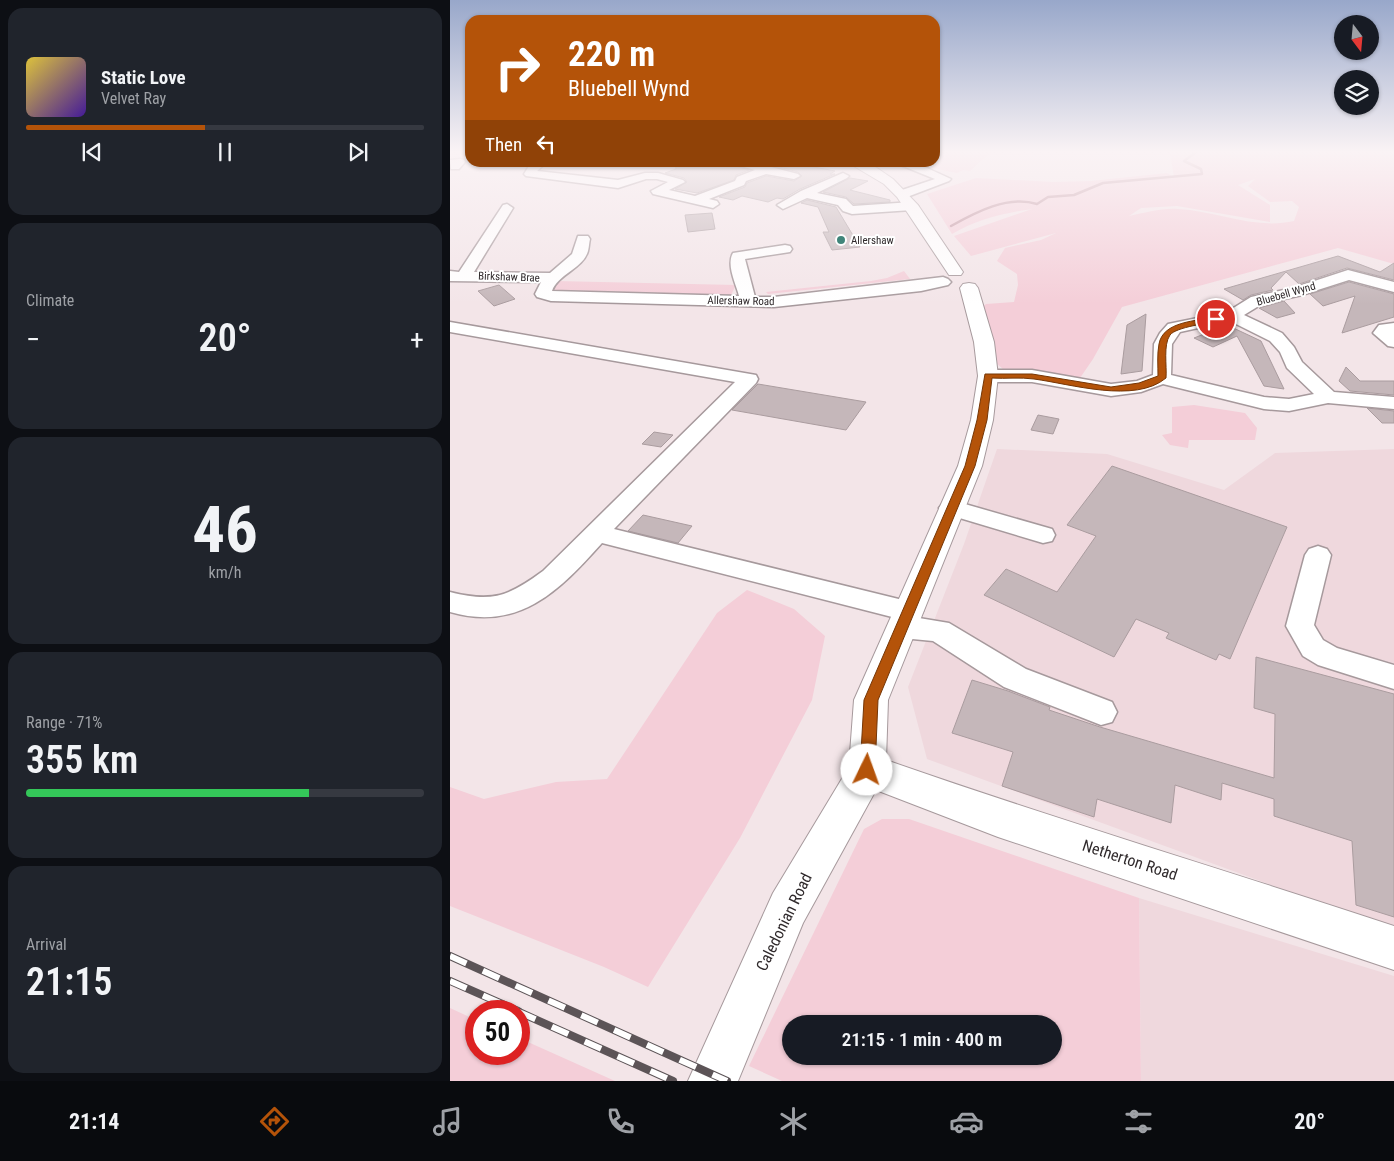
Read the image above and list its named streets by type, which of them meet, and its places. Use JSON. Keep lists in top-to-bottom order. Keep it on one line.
{"streets":{"main road":["Netherton Road","Caledonian Road"],"street":["Birkshaw Brae","Bluebell Wynd","Allershaw Road"]},"crossings":[["Birkshaw Brae","Allershaw Road"],["Netherton Road","Caledonian Road"]],"places":["Allershaw"],"north":"bottom","page":{"turn":["220 m","Bluebell Wynd"],"song":["Static Love","Velvet Ray"],"then":"Then","tile":["Climate",["46","km/h"],["Range · 71%","355 km"],["Arrival","21:15"]],"heat":["−","20°","+"],"limit":"50","trip":"21:15 · 1 min · 400 m","tabs":["21:14","20°"]}}
